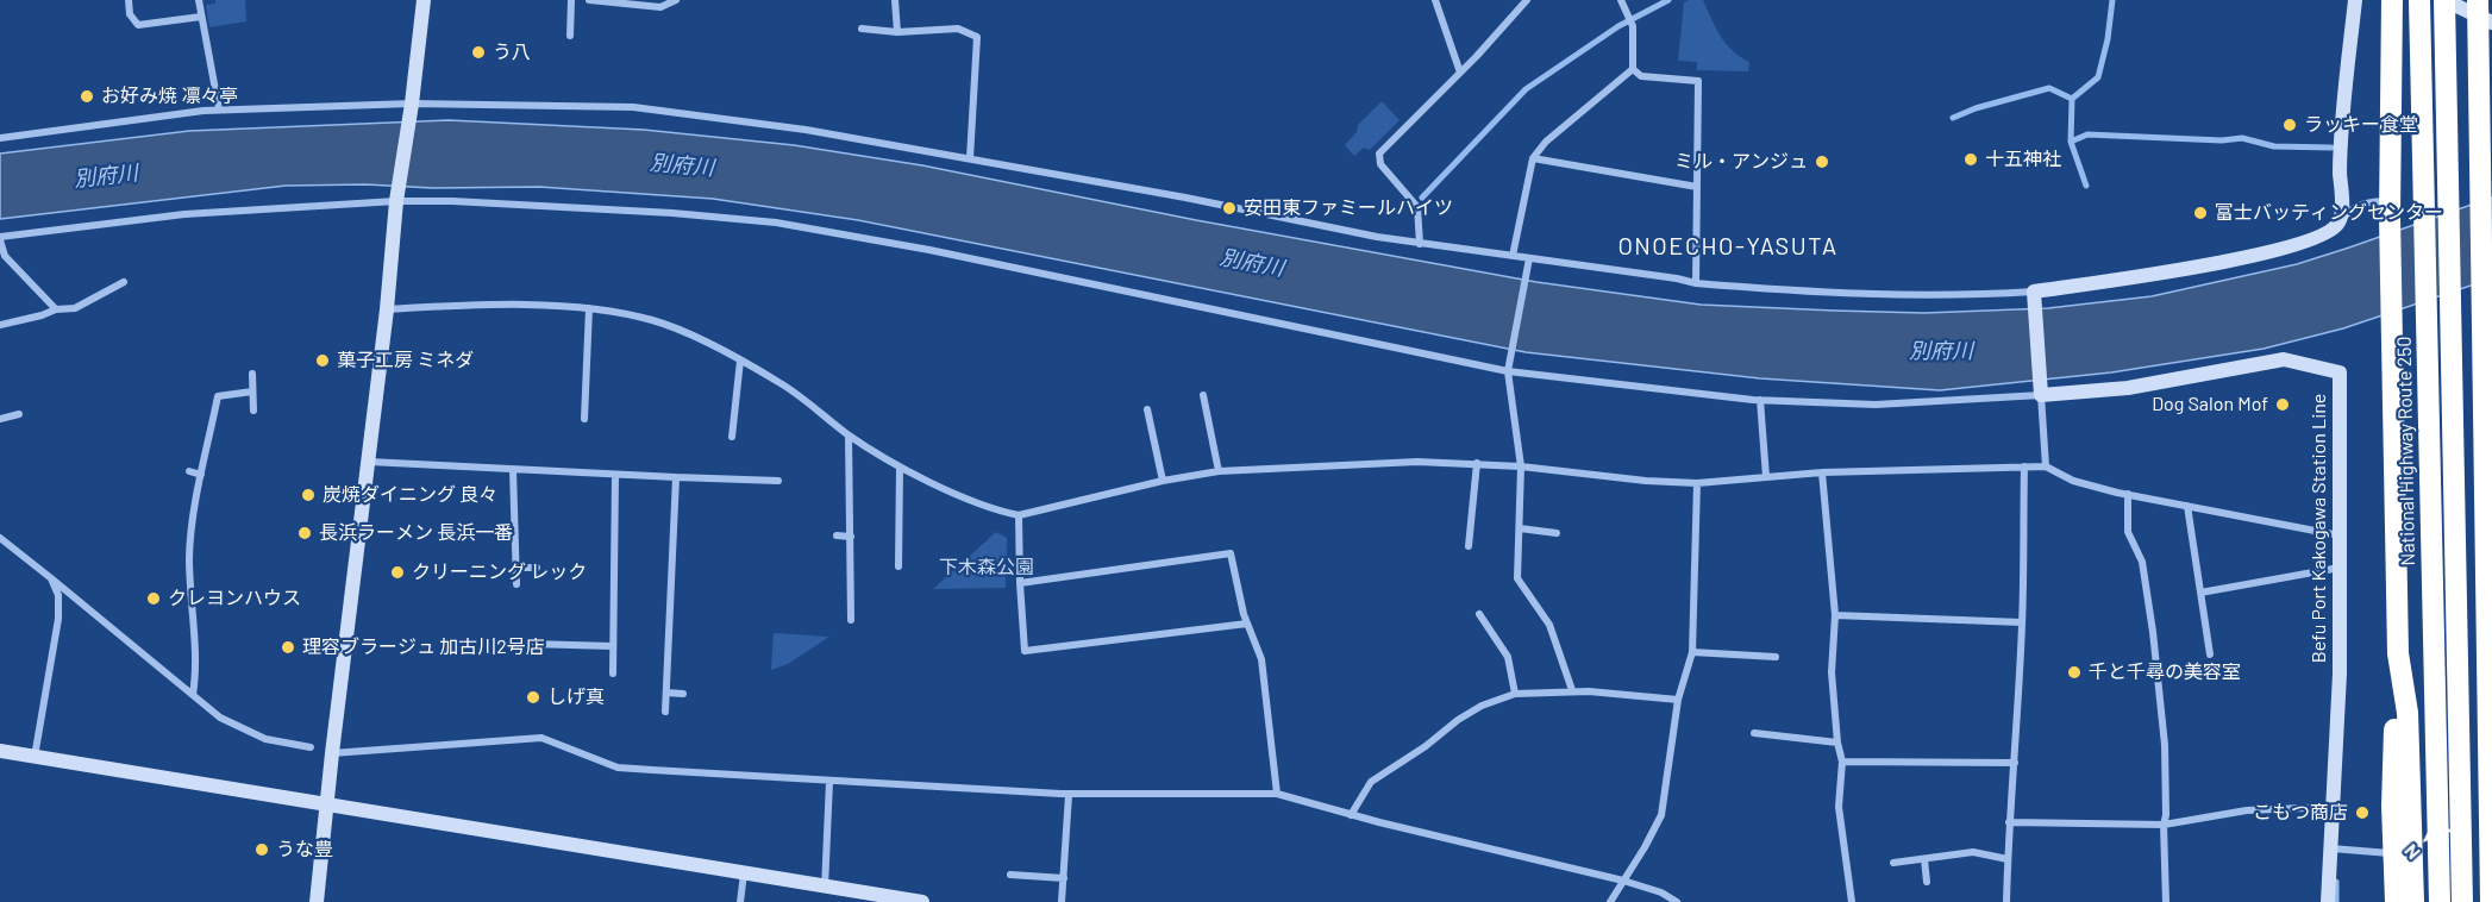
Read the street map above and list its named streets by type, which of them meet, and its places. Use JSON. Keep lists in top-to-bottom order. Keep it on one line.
{"streets":{"highway":["National Highway Route 250"],"street":["Befu Port Kakogawa Station Line"]},"districts":["ONOECHO-YASUTA"],"water":["別府川"],"parks":["下木森公園"],"places":["う八","お好み焼 凛々亭","ラッキー食堂","十五神社","ミル・アンジュ","安田東ファミールハイツ","富士バッティングセンター","菓子工房 ミネダ","Dog Salon Mof","炭焼ダイニング 良々","長浜ラーメン 長浜一番","クリーニング レック","クレヨンハウス","理容ブラージュ 加古川2号店","千と千尋の美容室","しげ真","こもつ商店","うな豊"],"north":"bottom left"}
